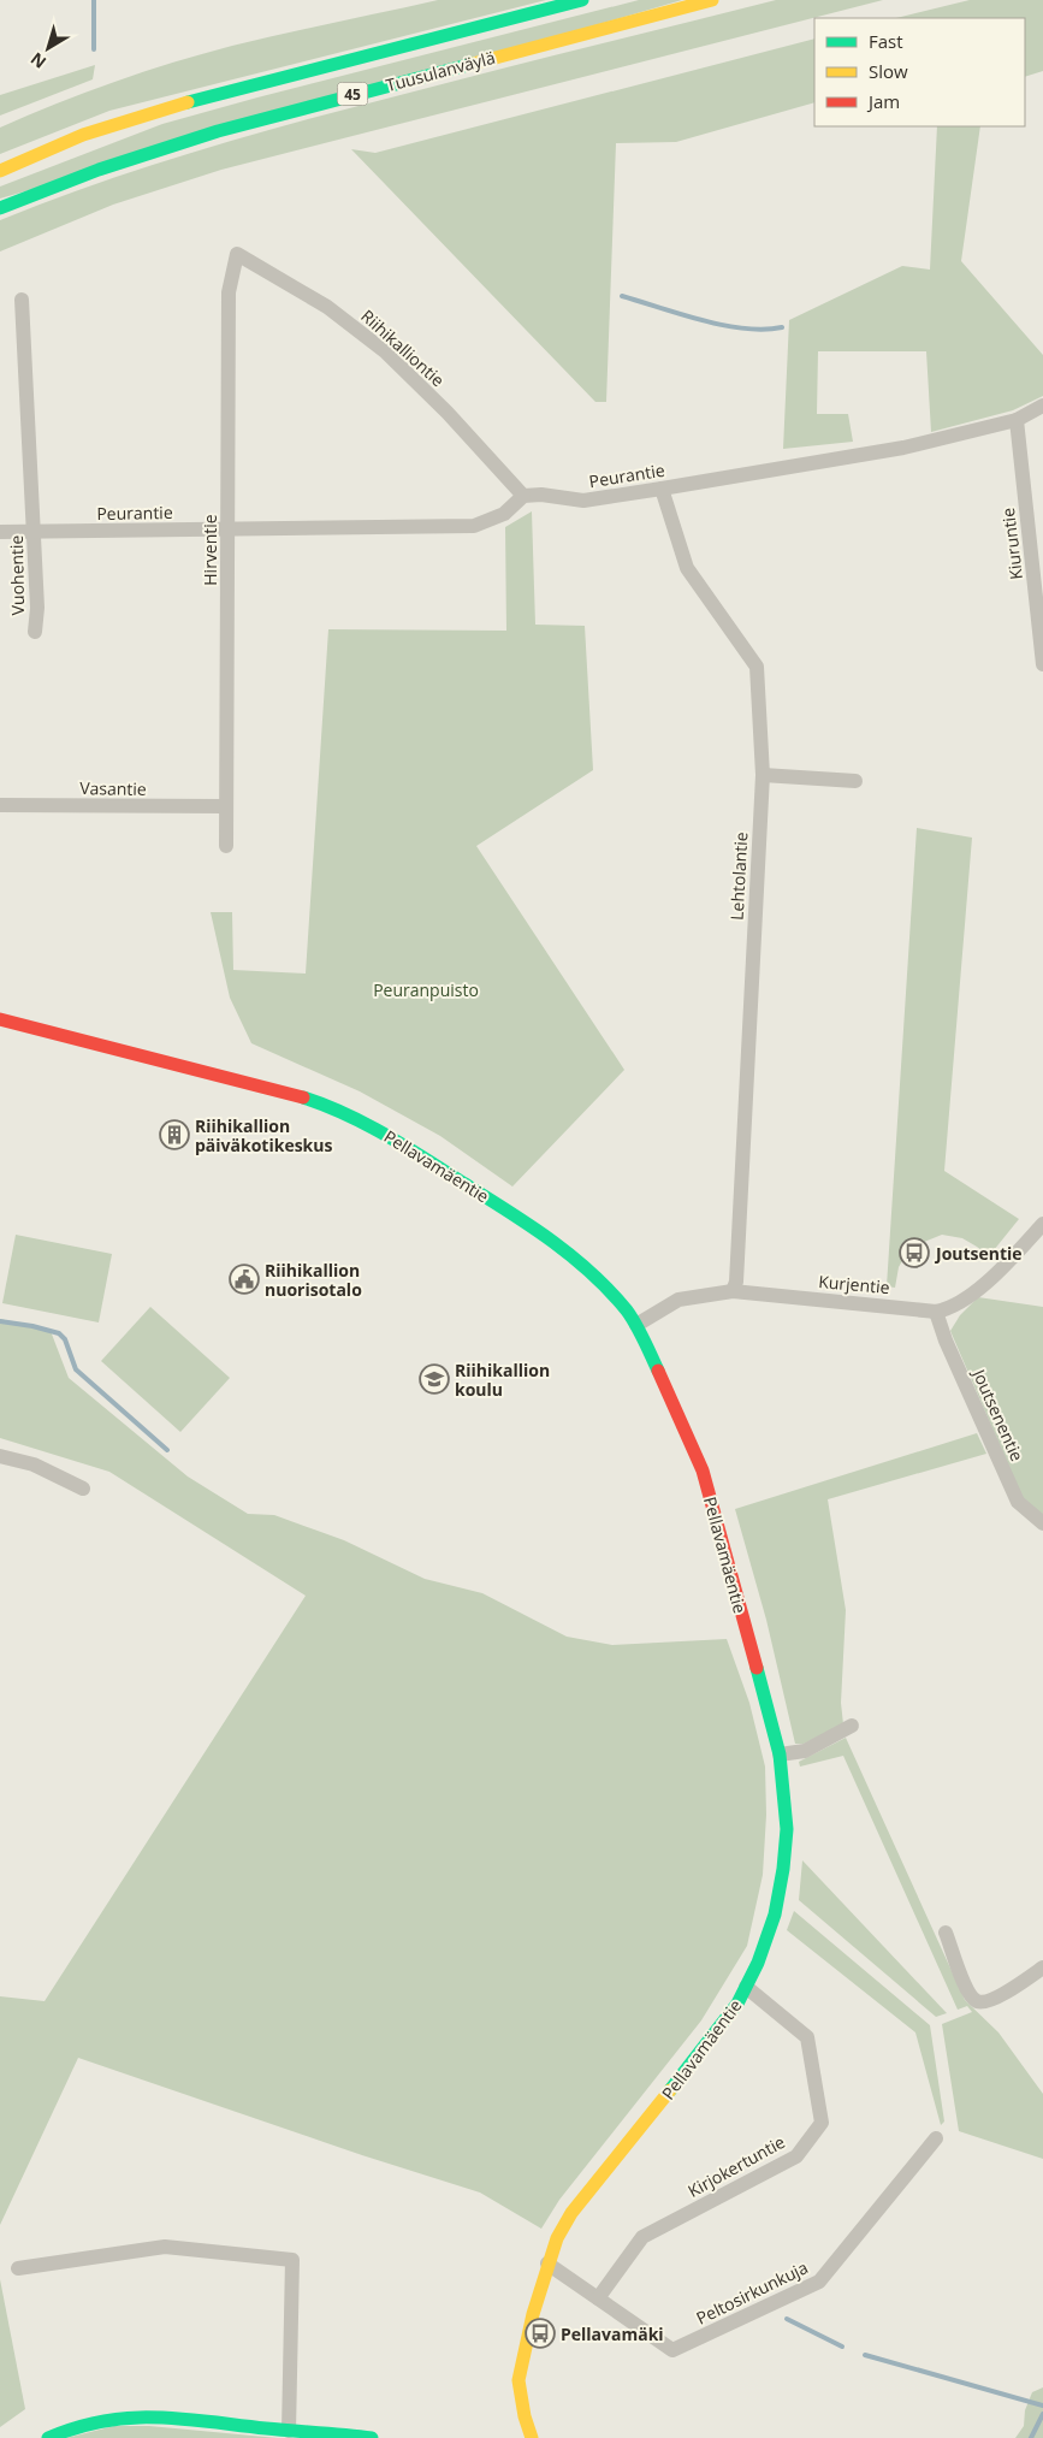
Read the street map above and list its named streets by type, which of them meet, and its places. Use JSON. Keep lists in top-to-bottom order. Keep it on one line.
{"streets":{"street":["Tuusulanväylä","45","Riihikalliontie","Peurantie","Kiuruntie","Hirventie","Vuohentie","Vasantie","Lehtolantie","Pellavamäentie","Kurjentie","Joutsenentie","Kirjokertuntie","Peltosirkunkuja"]},"crossings":[["Riihikalliontie","Peurantie"],["Riihikalliontie","Hirventie"],["Peurantie","Kiuruntie"],["Peurantie","Hirventie"],["Peurantie","Vuohentie"],["Peurantie","Lehtolantie"],["Hirventie","Vasantie"],["Lehtolantie","Kurjentie"],["Pellavamäentie","Kurjentie"],["Pellavamäentie","Kirjokertuntie"],["Pellavamäentie","Peltosirkunkuja"],["Kurjentie","Joutsenentie"],["Kirjokertuntie","Peltosirkunkuja"]],"parks":["Peuranpuisto"],"places":{"building":["Riihikallion päiväkotikeskus"],"bus stop":["Joutsentie","Pellavamäki"],"public building":["Riihikallion nuorisotalo"],"school or university":["Riihikallion koulu"]},"legend":["Fast","Slow","Jam"],"north":"bottom left"}
